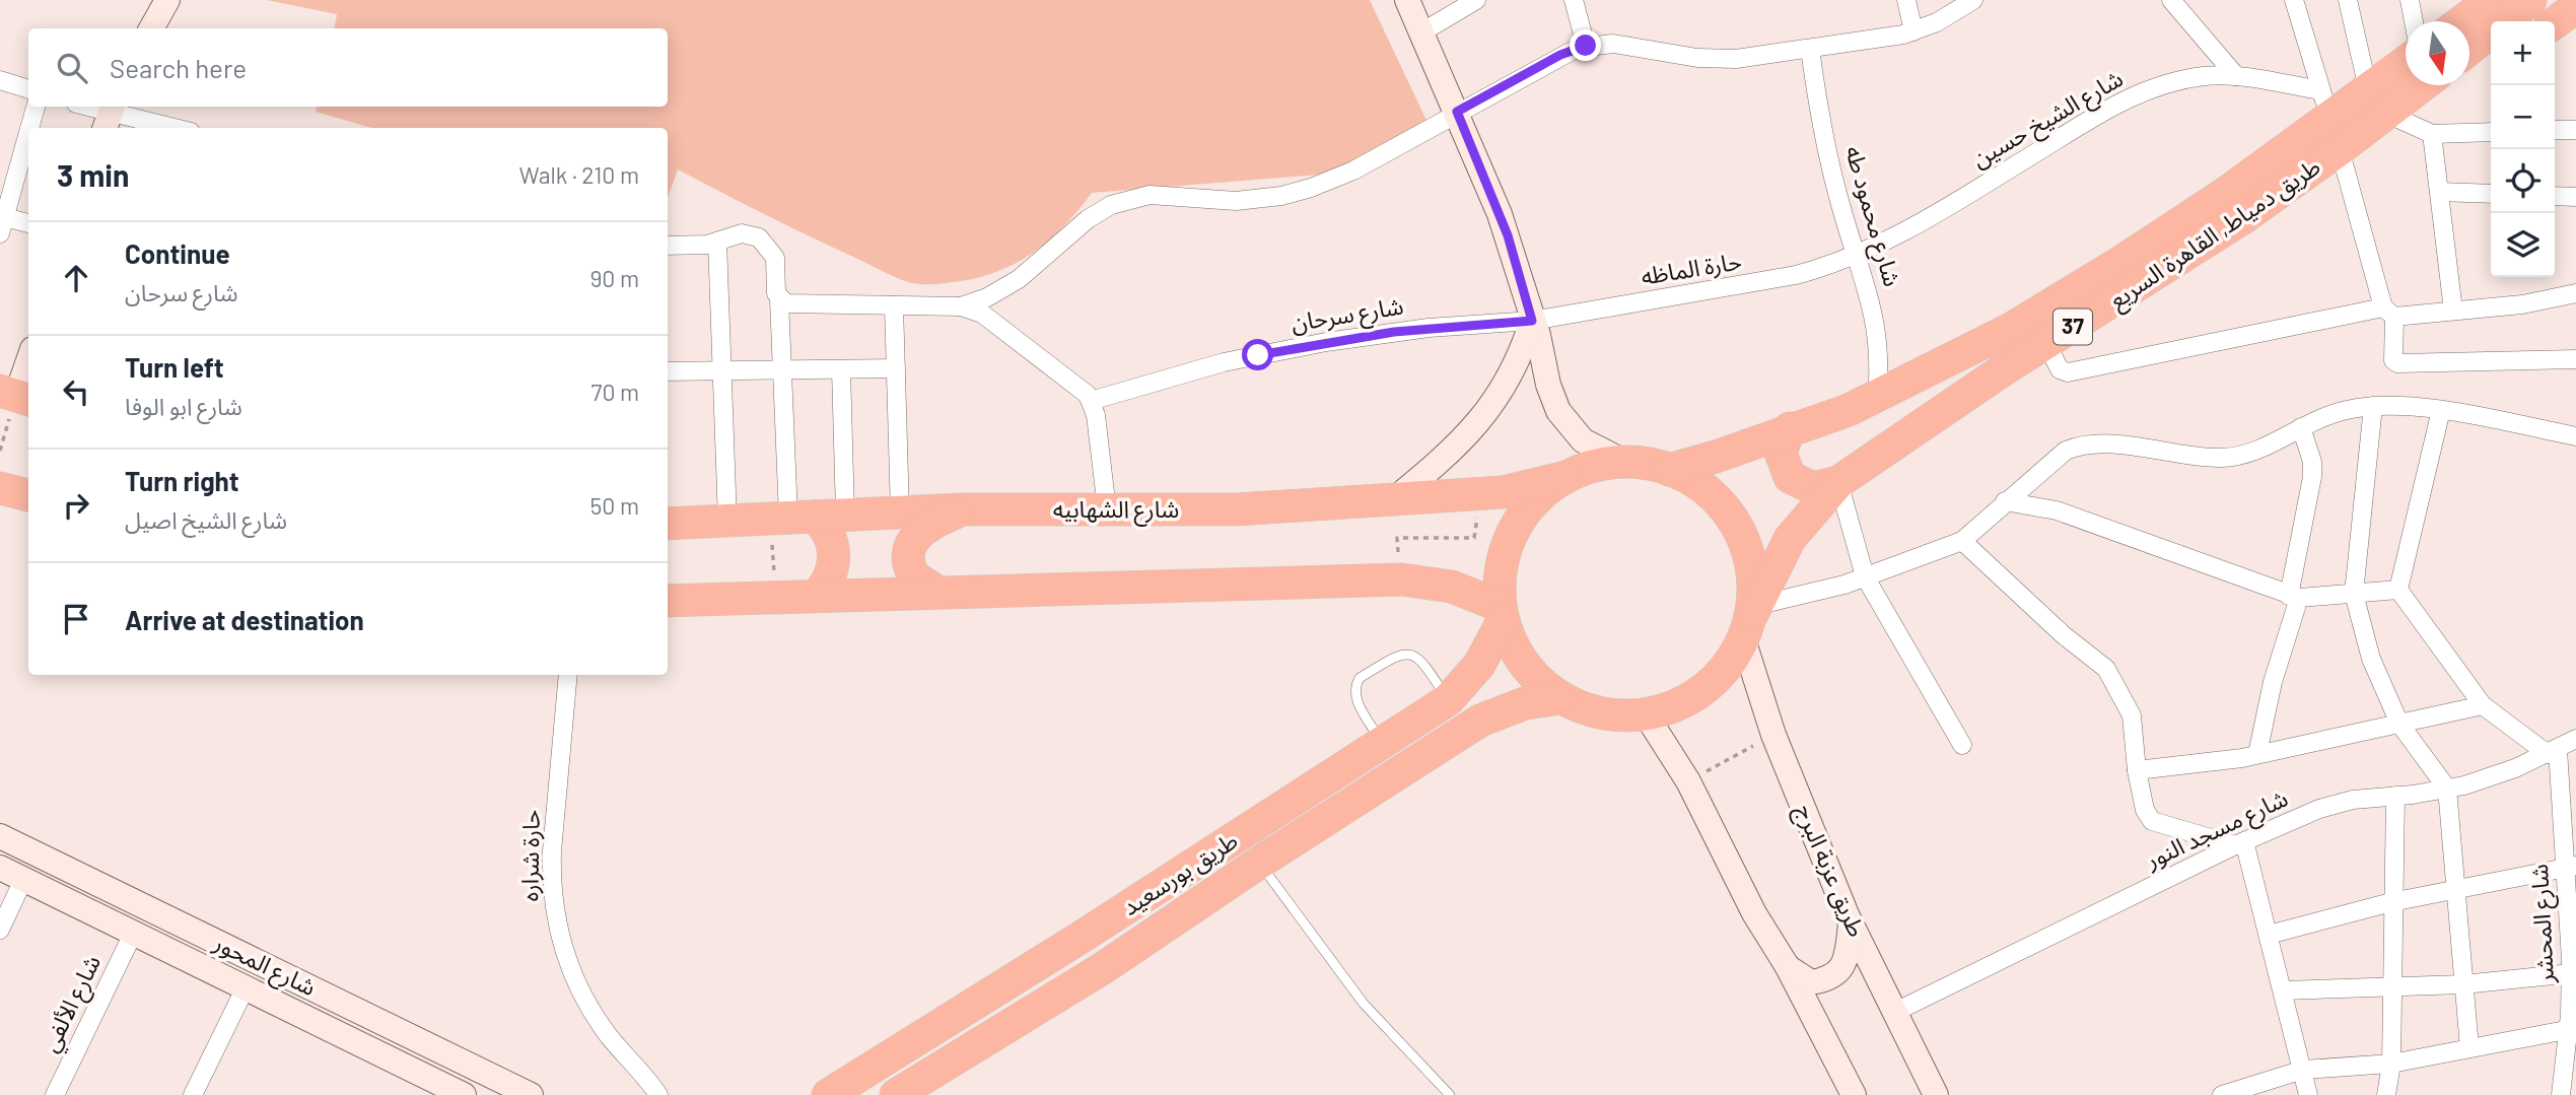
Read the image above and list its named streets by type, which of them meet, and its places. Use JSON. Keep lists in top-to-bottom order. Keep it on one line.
{"streets":{"highway":["طريق دمياط, القاهرة السريع","37","شارع الشهابيه","طريق بورسعيد"],"street":["شارع الشيخ حسين","شارع محمود طه","حارة الماظه","شارع سرحان","شارع مسجد النور","حارة شراره","طريق عزبة البرج","شارع المحشر","شارع المحور","شارع الألفي"]},"crossings":[["شارع الشيخ حسين","شارع محمود طه"],["شارع الشيخ حسين","طريق دمياط, القاهرة السريع"],["شارع الشيخ حسين","حارة الماظه"],["شارع محمود طه","طريق دمياط, القاهرة السريع"],["شارع محمود طه","حارة الماظه"],["طريق دمياط, القاهرة السريع","شارع الشهابيه"],["طريق دمياط, القاهرة السريع","طريق عزبة البرج"],["طريق دمياط, القاهرة السريع","طريق بورسعيد"],["حارة الماظه","شارع سرحان"],["شارع الشهابيه","طريق عزبة البرج"],["شارع الشهابيه","طريق بورسعيد"],["شارع مسجد النور","طريق عزبة البرج"],["شارع مسجد النور","شارع المحشر"],["طريق عزبة البرج","طريق بورسعيد"],["شارع المحور","شارع الألفي"]],"north":"bottom","page":{"map_buttons":["+","−"],"search":"Search here","heading":["3 min","Walk · 210 m"],"list":[["Continue","شارع سرحان","90 m"],["Turn left","شارع ابو الوفا","70 m"],["Turn right","شارع الشيخ اصيل","50 m"],"Arrive at destination"]}}
